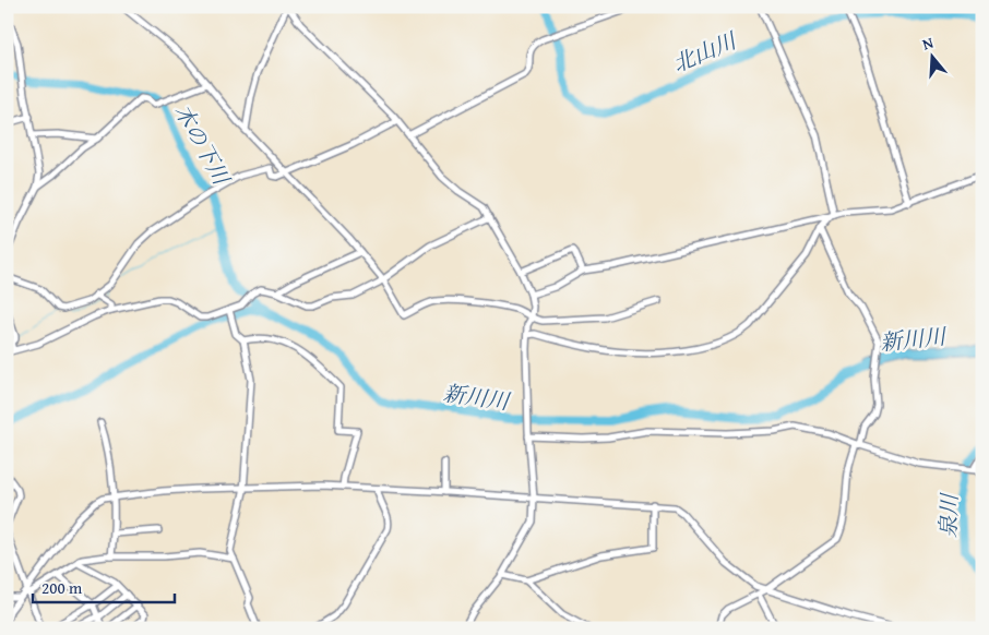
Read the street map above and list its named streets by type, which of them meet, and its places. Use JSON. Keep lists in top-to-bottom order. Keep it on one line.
{"water":["北山川","木の下川","新川川","泉川"],"scale_bar":"200 m","north":"top"}
